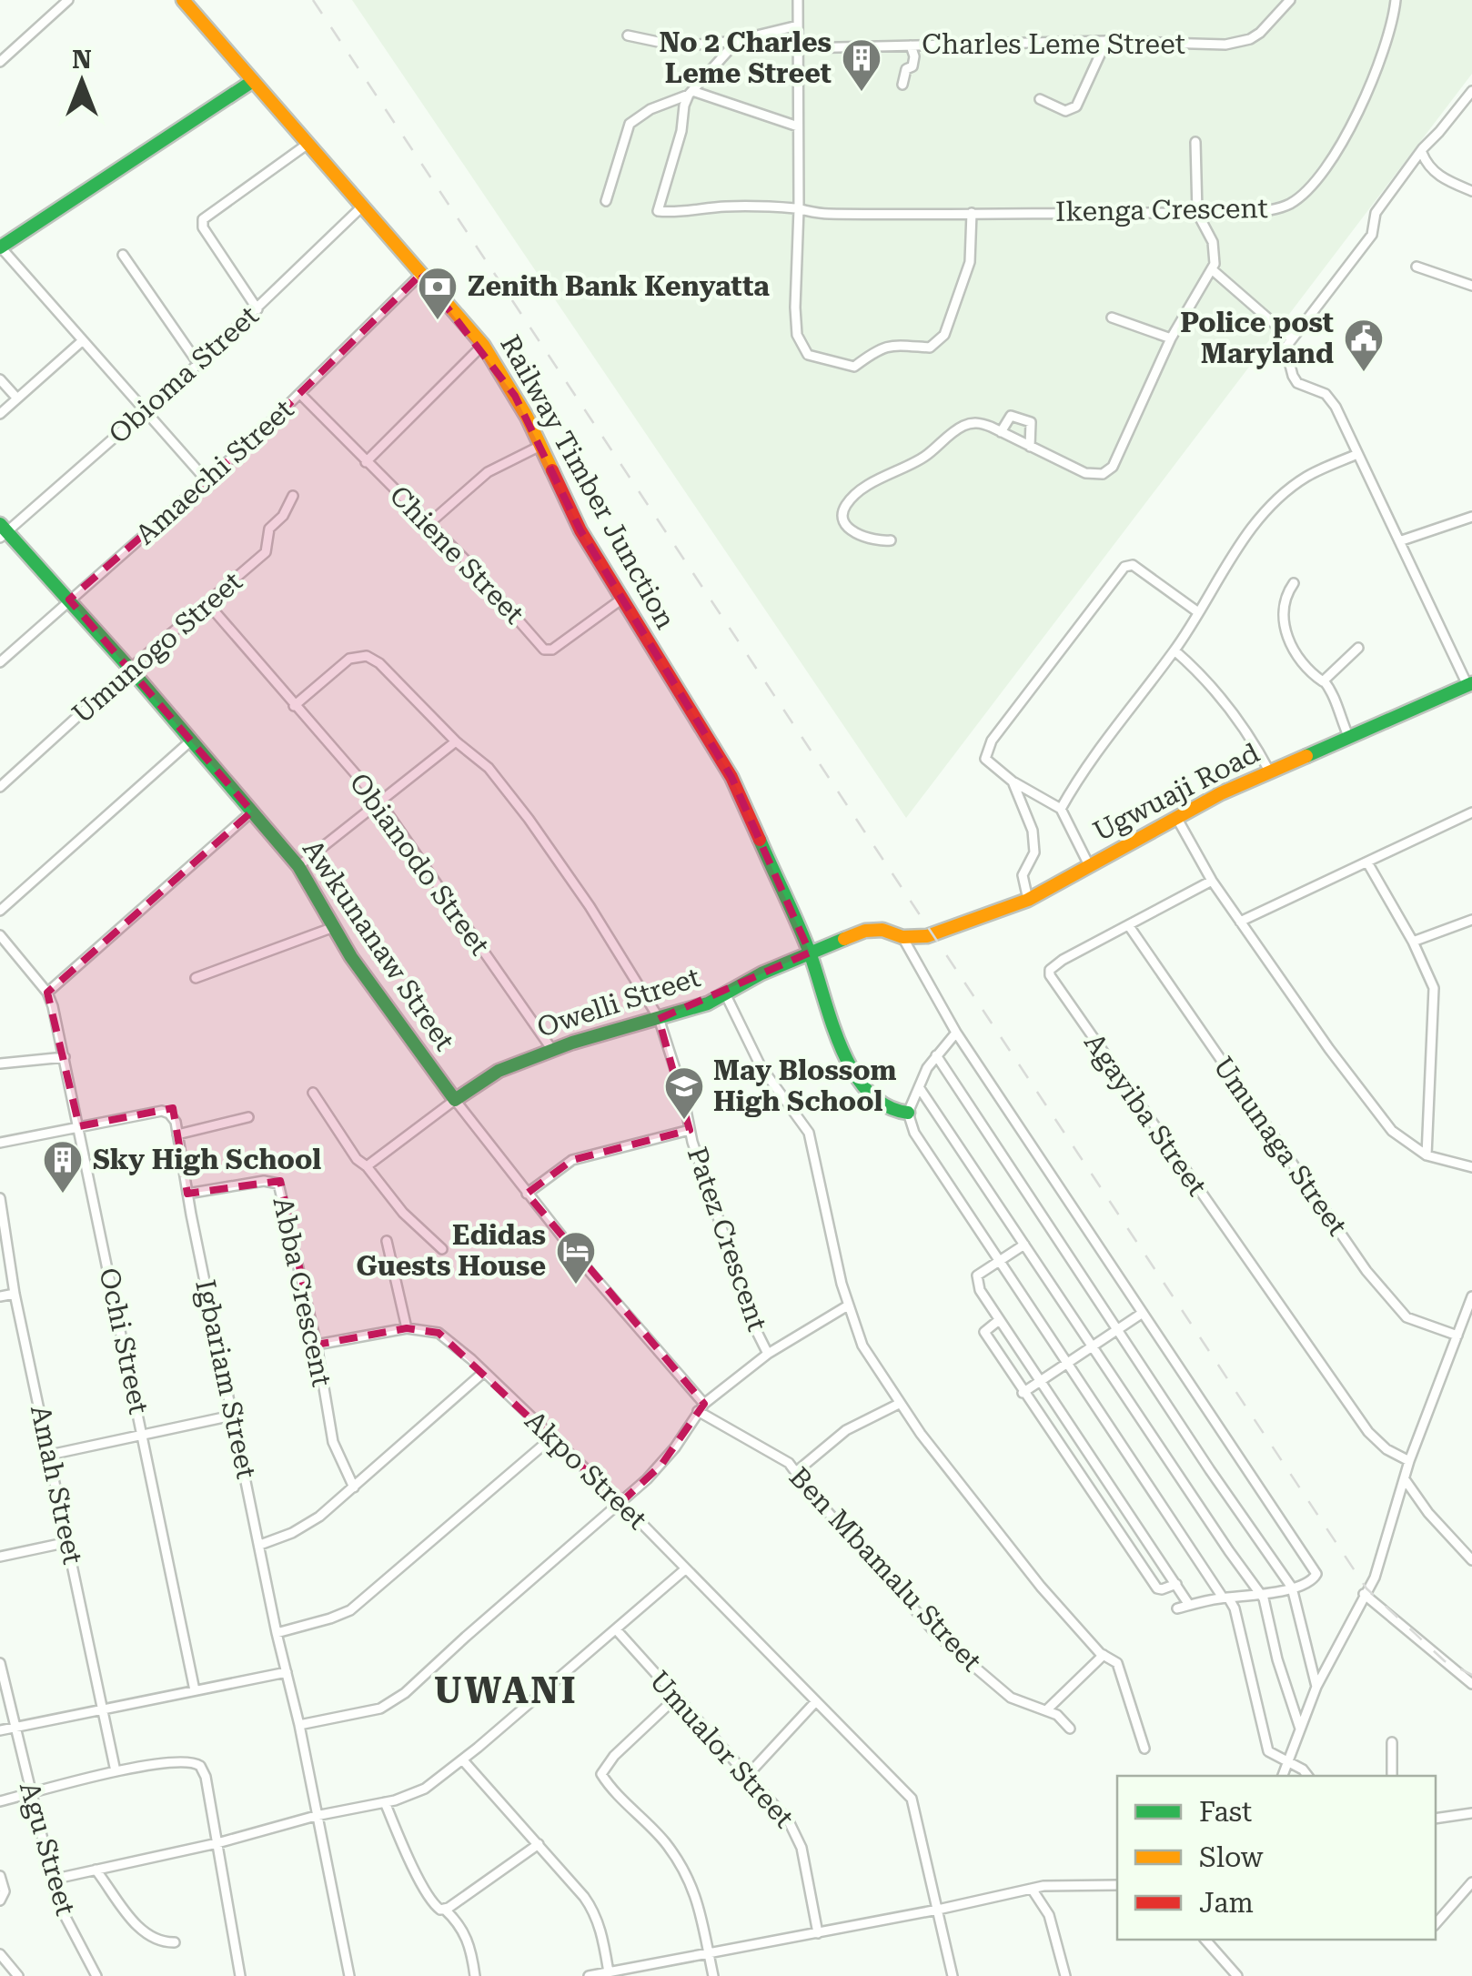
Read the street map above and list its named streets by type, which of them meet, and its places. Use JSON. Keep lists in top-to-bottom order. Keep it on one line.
{"streets":{"street":["Charles Leme Street","Ikenga Crescent","Obioma Street","Amaechi Street","Railway Timber Junction","Chiene Street","Umunogo Street","Ugwuaji Road","Obianodo Street","Awkunanaw Street","Owelli Street","Agayiba Street","Umunaga Street","Patez Crescent","Abba Crescent","Ochi Street","Igbariam Street","Akpo Street","Amah Street","Ben Mbamalu Street","Umualor Street","Agu Street"]},"crossings":[["Obioma Street","Railway Timber Junction"],["Obioma Street","Awkunanaw Street"],["Amaechi Street","Railway Timber Junction"],["Amaechi Street","Chiene Street"],["Amaechi Street","Awkunanaw Street"],["Railway Timber Junction","Chiene Street"],["Railway Timber Junction","Owelli Street"],["Umunogo Street","Obianodo Street"],["Umunogo Street","Awkunanaw Street"],["Ugwuaji Road","Owelli Street"],["Obianodo Street","Owelli Street"],["Obianodo Street","Patez Crescent"],["Awkunanaw Street","Owelli Street"],["Awkunanaw Street","Ben Mbamalu Street"],["Owelli Street","Patez Crescent"],["Agayiba Street","Umunaga Street"],["Abba Crescent","Igbariam Street"],["Abba Crescent","Akpo Street"]],"districts":["UWANI"],"places":{"building":["No 2 Charles Leme Street","Sky High School"],"bank":["Zenith Bank Kenyatta"],"public building":["Police post Maryland"],"school or university":["May Blossom High School"],"hotel":["Edidas Guests House"]},"legend":["Fast","Slow","Jam"],"north":"top"}
